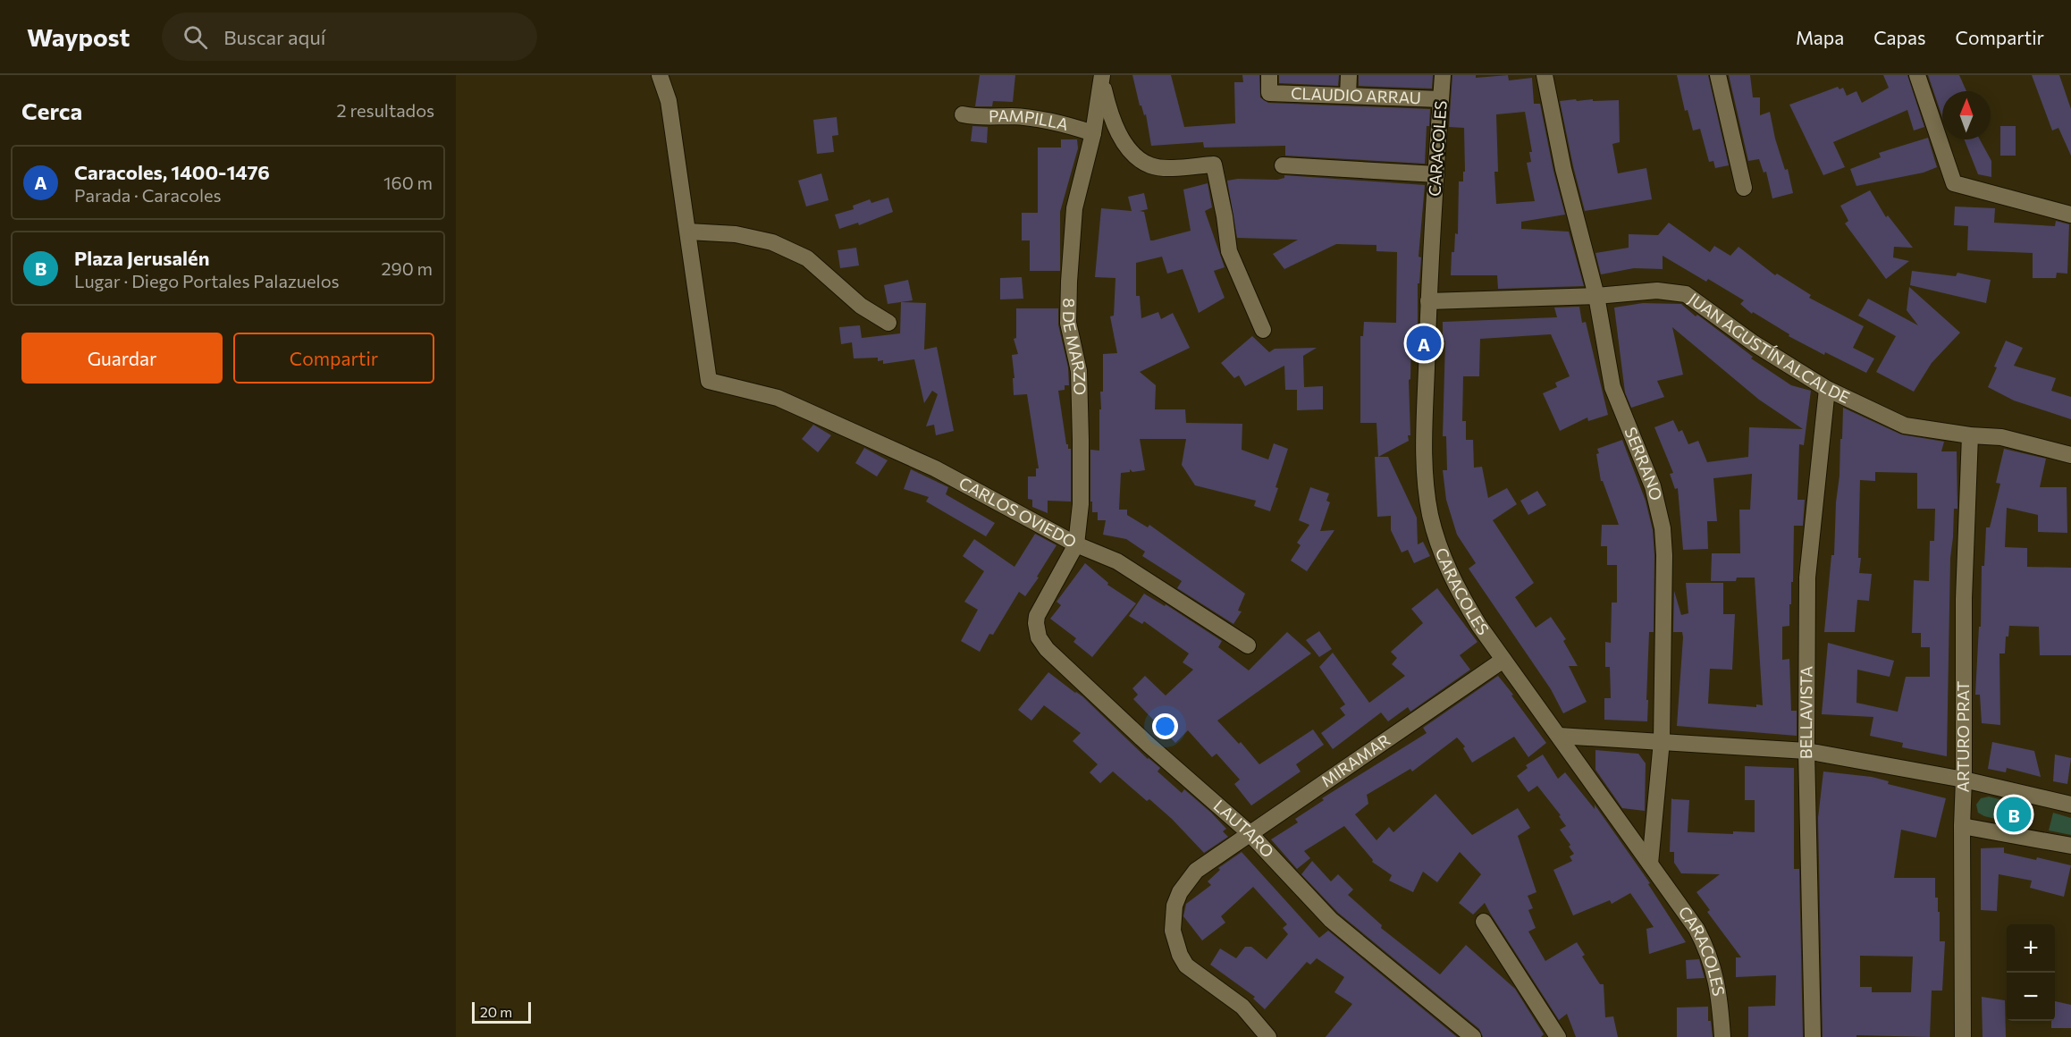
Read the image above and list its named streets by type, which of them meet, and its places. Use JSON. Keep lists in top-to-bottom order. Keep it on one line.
{"streets":{"street":["CLAUDIO ARRAU","PAMPILLA","CARACOLES","8 DE MARZO","JUAN AGUSTÍN ALCALDE","SERRANO","CARLOS OVIEDO","BELLAVISTA","ARTURO PRAT","MIRAMAR","LAUTARO"]},"crossings":[["CLAUDIO ARRAU","CARACOLES"],["PAMPILLA","8 DE MARZO"],["CARACOLES","JUAN AGUSTÍN ALCALDE"],["CARACOLES","SERRANO"],["CARACOLES","MIRAMAR"],["8 DE MARZO","CARLOS OVIEDO"],["8 DE MARZO","LAUTARO"],["JUAN AGUSTÍN ALCALDE","SERRANO"],["JUAN AGUSTÍN ALCALDE","BELLAVISTA"],["JUAN AGUSTÍN ALCALDE","ARTURO PRAT"],["MIRAMAR","LAUTARO"]],"scale_bar":"20 m","north":"top","page":{"header":"Waypost","search":"Buscar aquí","nav":["Mapa","Capas","Compartir"],"heading":["Cerca","2 resultados"],"list":[{"mark":"A","name":"Caracoles, 1400-1476","note":"Parada · Caracoles","value":"160 m"},{"mark":"B","name":"Plaza Jerusalén","note":"Lugar · Diego Portales Palazuelos","value":"290 m"}],"buttons":["Guardar","Compartir"],"pins":["A","B"],"map_buttons":["+","−"],"scale":"20 m"}}
